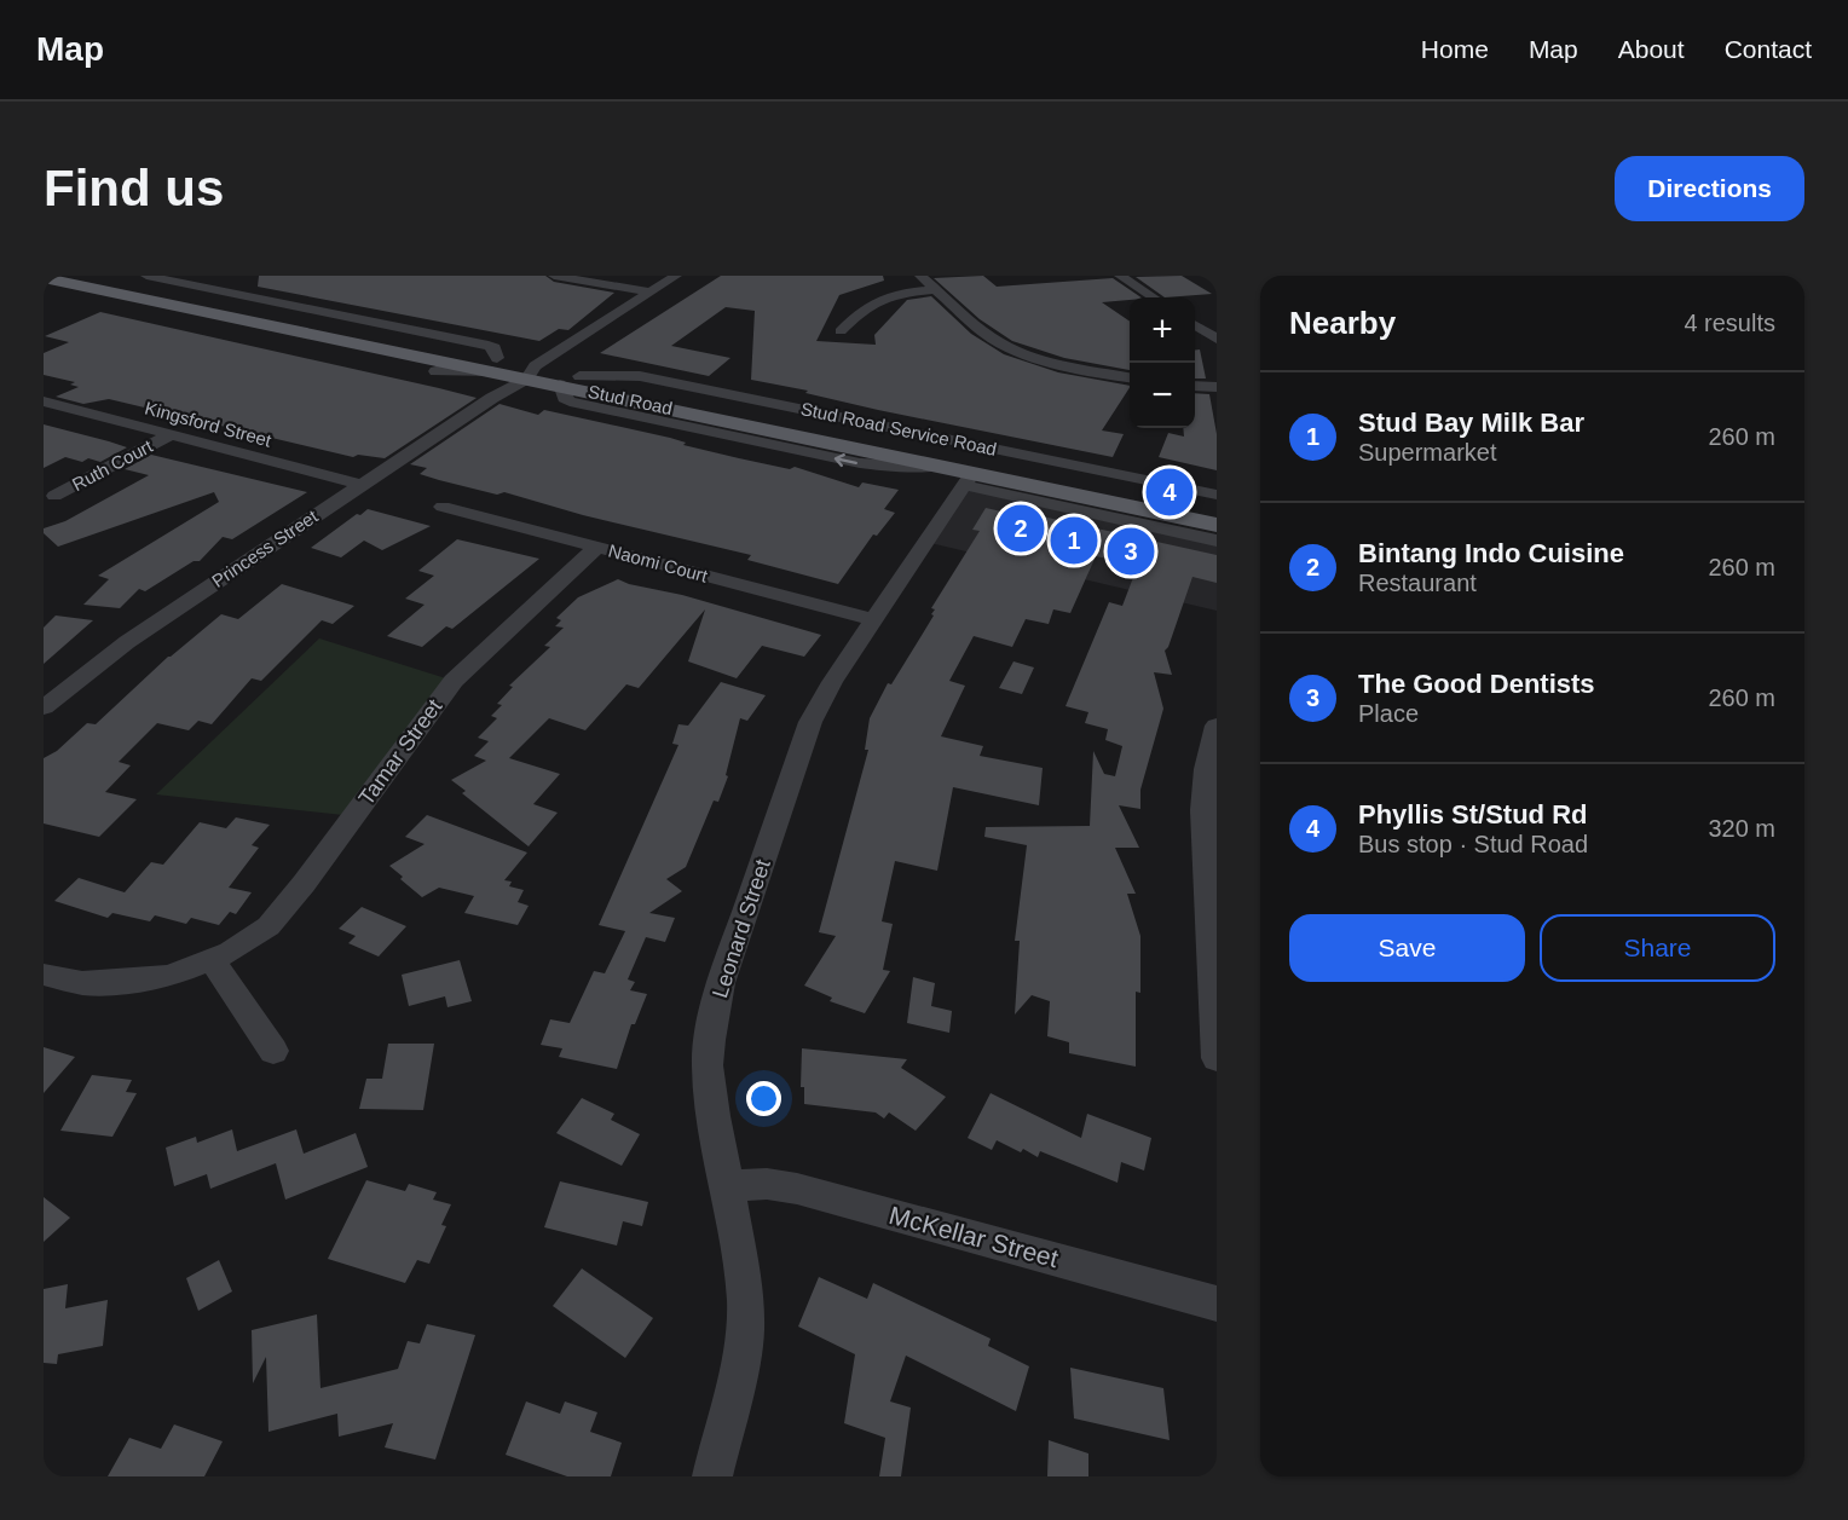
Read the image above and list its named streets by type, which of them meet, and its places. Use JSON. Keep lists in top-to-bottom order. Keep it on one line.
{"streets":{"main road":["Stud Road"],"street":["Kingsford Street","Stud Road Service Road","Ruth Court","Princess Street","Naomi Court","Tamar Street","Leonard Street","McKellar Street"]},"crossings":[["Stud Road","Stud Road Service Road"],["Stud Road","Princess Street"],["Stud Road","Leonard Street"],["Kingsford Street","Ruth Court"],["Kingsford Street","Princess Street"],["Stud Road Service Road","Leonard Street"],["Naomi Court","Tamar Street"],["Naomi Court","Leonard Street"],["Leonard Street","McKellar Street"]],"page":{"header":"Map","nav":["Home","Map","About","Contact"],"buttons":["Directions",["Save","Share"]],"title":"Find us","heading":["Nearby","4 results"],"map_buttons":["+","−"],"list":[{"mark":"1","name":"Stud Bay Milk Bar","note":"Supermarket","value":"260 m"},{"mark":"2","name":"Bintang Indo Cuisine","note":"Restaurant","value":"260 m"},{"mark":"3","name":"The Good Dentists","note":"Place","value":"260 m"},{"mark":"4","name":"Phyllis St/Stud Rd","note":"Bus stop · Stud Road","value":"320 m"}],"pins":["4","2","1","3"]}}
